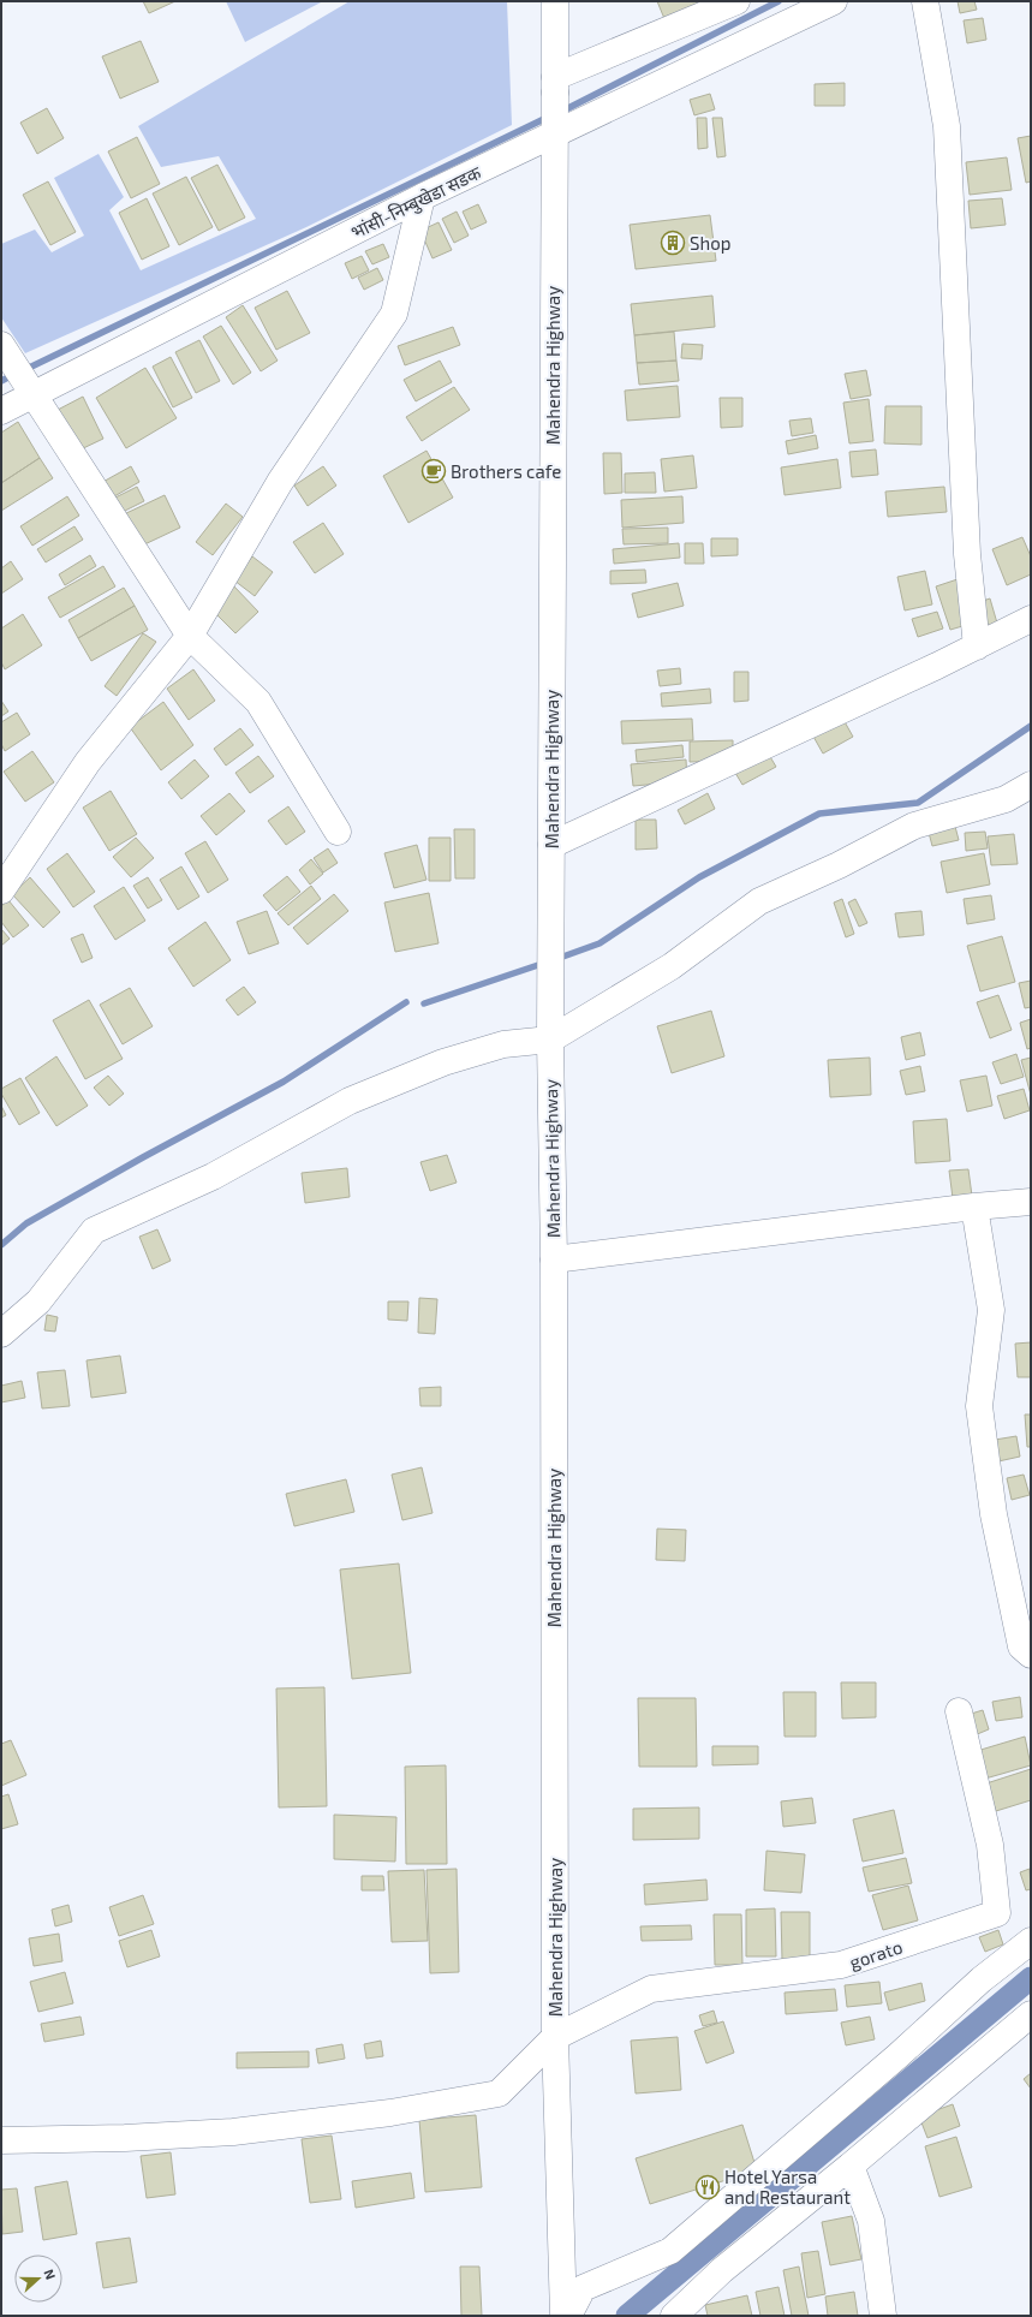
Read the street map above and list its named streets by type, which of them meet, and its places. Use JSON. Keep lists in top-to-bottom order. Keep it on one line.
{"streets":{"main road":["भांसी-निम्बुखेडा सडक","Mahendra Highway","gorato"]},"crossings":[["भांसी-निम्बुखेडा सडक","Mahendra Highway"],["Mahendra Highway","gorato"]],"places":{"building":["Shop"],"cafe":["Brothers cafe"],"restaurant":["Hotel Yarsa and Restaurant"]},"north":"right"}
